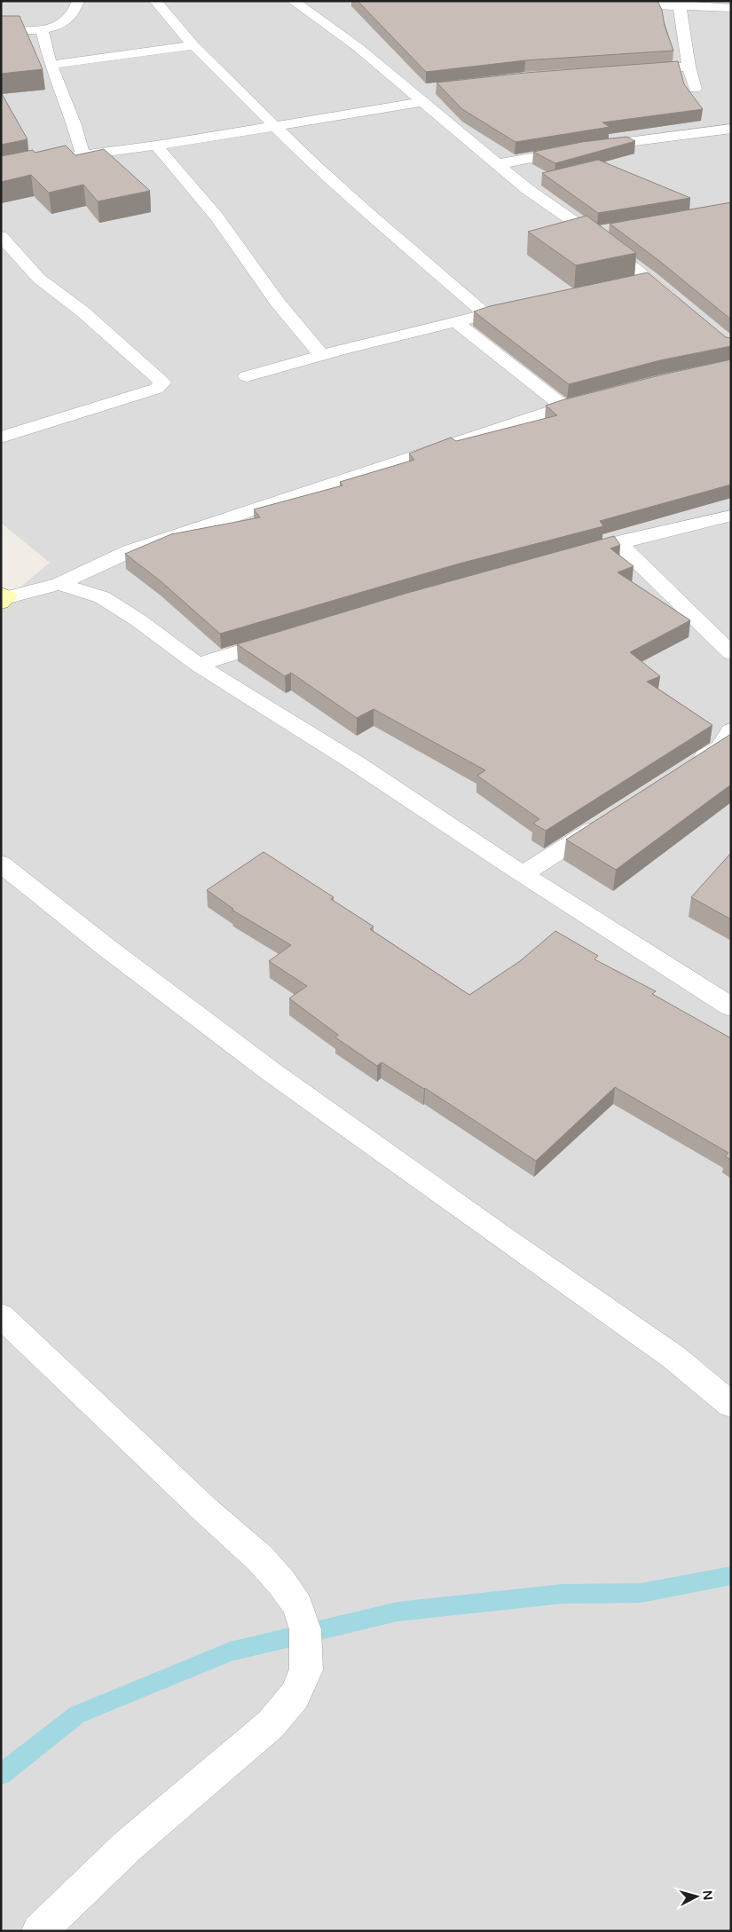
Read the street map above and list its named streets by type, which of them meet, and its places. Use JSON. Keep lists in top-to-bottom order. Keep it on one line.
{"north":"right"}
